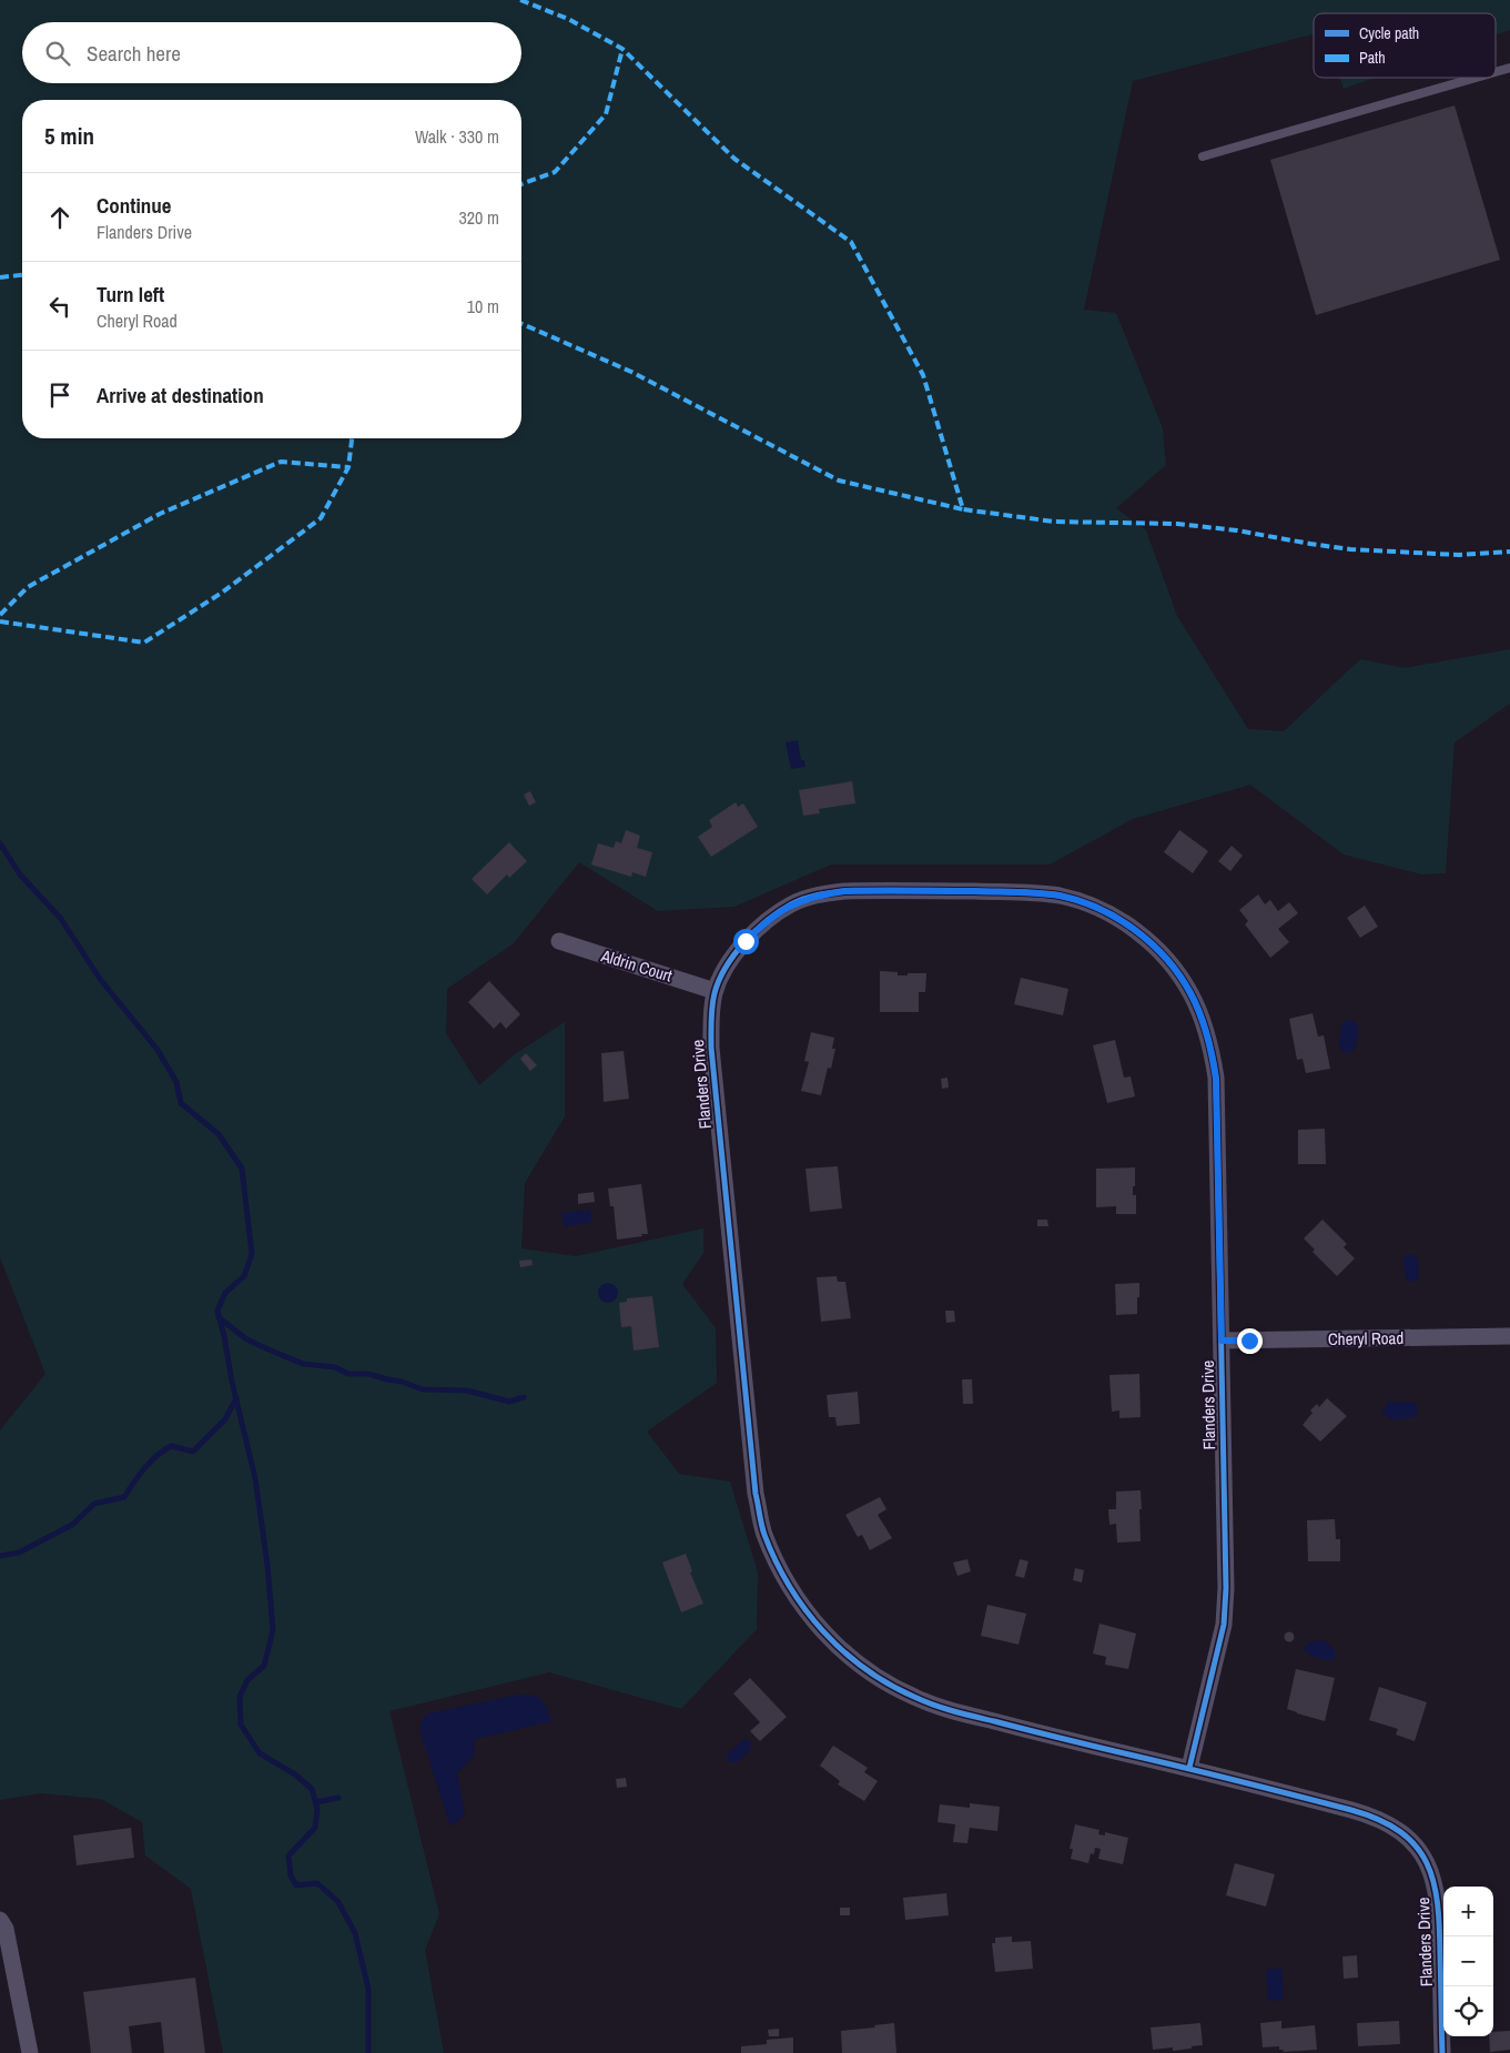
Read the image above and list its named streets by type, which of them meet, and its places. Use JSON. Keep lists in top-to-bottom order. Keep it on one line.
{"streets":{"street":["Aldrin Court","Flanders Drive","Cheryl Road"]},"crossings":[["Aldrin Court","Flanders Drive"],["Flanders Drive","Cheryl Road"]],"legend":["Cycle path","Path"],"page":{"search":"Search here","heading":["5 min","Walk · 330 m"],"list":[["Continue","Flanders Drive","320 m"],["Turn left","Cheryl Road","10 m"],"Arrive at destination"],"map_buttons":["+","−"]}}
